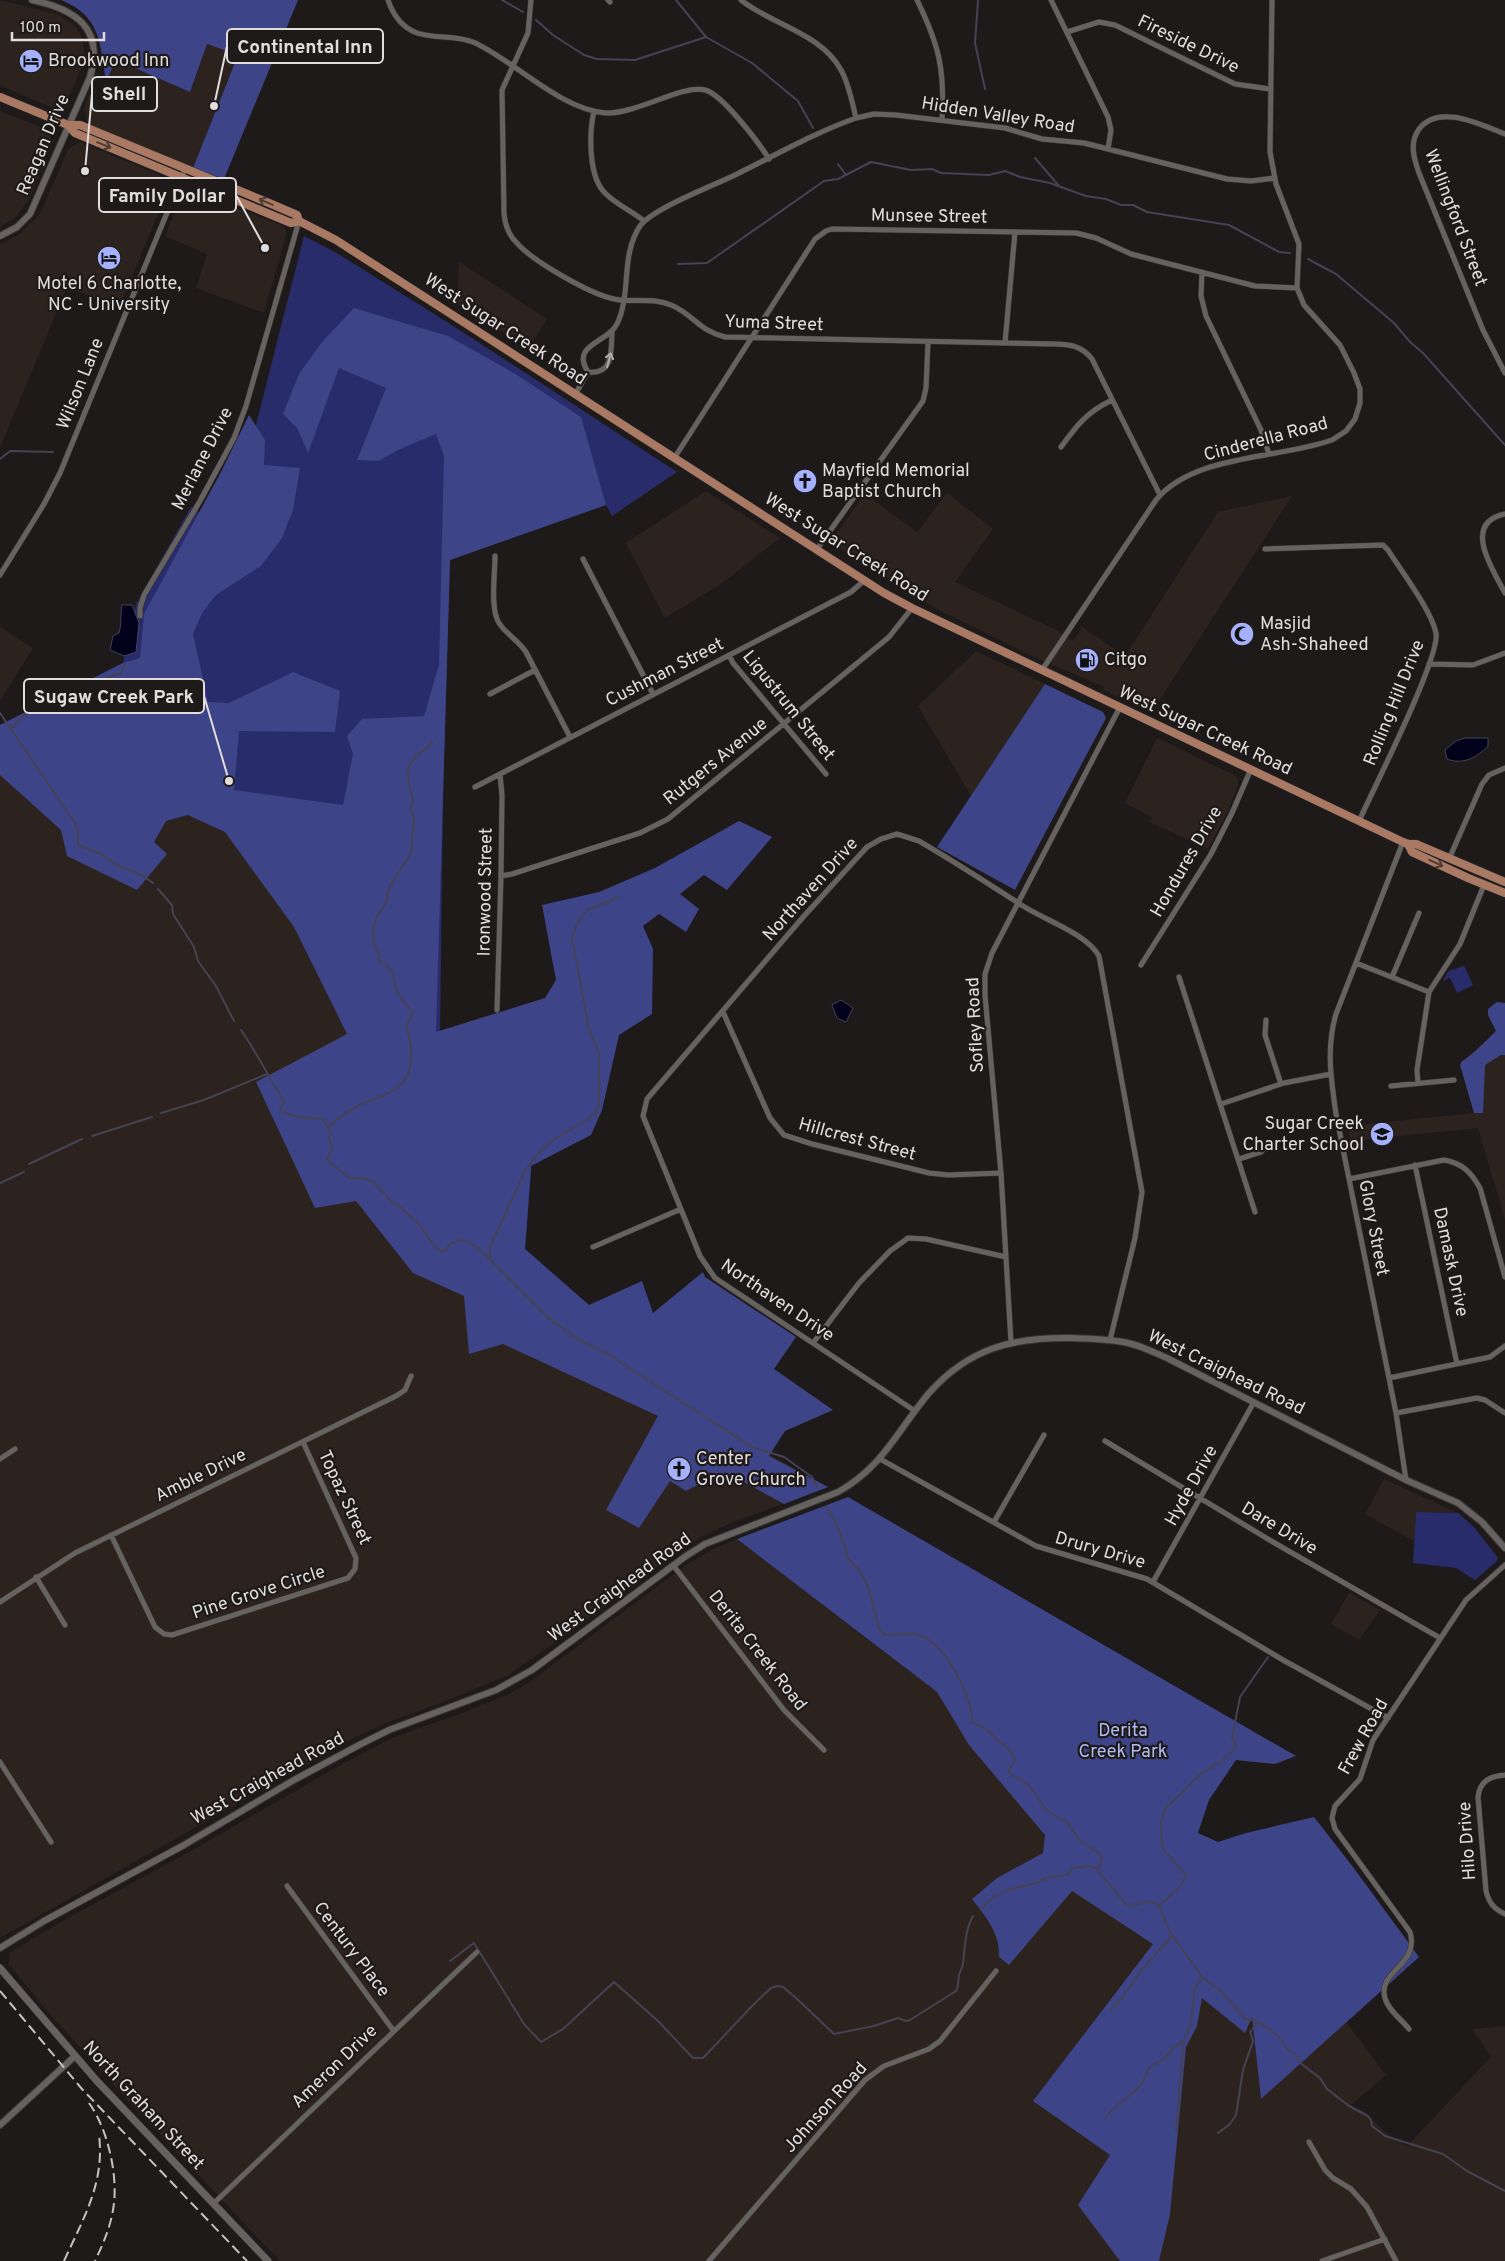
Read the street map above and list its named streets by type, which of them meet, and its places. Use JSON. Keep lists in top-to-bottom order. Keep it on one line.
{"streets":{"main road":["West Sugar Creek Road","North Graham Street"],"street":["Fireside Drive","Hidden Valley Road","Reagan Drive","Munsee Street","Wellingford Street","Yuma Street","Wilson Lane","Cinderella Road","Merlane Drive","Cushman Street","Rolling Hill Drive","Ligustrum Street","Rutgers Avenue","Hondures Drive","Northaven Drive","Ironwood Street","Sofley Road","Hillcrest Street","Glory Street","Damask Drive","West Craighead Road","Amble Drive","Hyde Drive","Topaz Street","Dare Drive","Drury Drive","Pine Grove Circle","Derita Creek Road","Frew Road","Hilo Drive","Century Place","Ameron Drive","Johnson Road"]},"crossings":[["Reagan Drive","West Sugar Creek Road"],["Munsee Street","Yuma Street"],["Munsee Street","West Sugar Creek Road"],["Munsee Street","Cinderella Road"],["Yuma Street","Cinderella Road"],["West Sugar Creek Road","Wilson Lane"],["West Sugar Creek Road","Cinderella Road"],["West Sugar Creek Road","Merlane Drive"],["West Sugar Creek Road","Cushman Street"],["West Sugar Creek Road","Rolling Hill Drive"],["West Sugar Creek Road","Rutgers Avenue"],["West Sugar Creek Road","Hondures Drive"],["West Sugar Creek Road","Sofley Road"],["West Sugar Creek Road","Glory Street"],["Cushman Street","Ligustrum Street"],["Cushman Street","Ironwood Street"],["Ligustrum Street","Rutgers Avenue"],["Rutgers Avenue","Ironwood Street"],["Northaven Drive","Sofley Road"],["Northaven Drive","Hillcrest Street"],["Northaven Drive","West Craighead Road"],["Sofley Road","Hillcrest Street"],["Sofley Road","West Craighead Road"],["Glory Street","West Craighead Road"],["West Craighead Road","Hyde Drive"],["West Craighead Road","Drury Drive"],["West Craighead Road","Derita Creek Road"],["Amble Drive","Topaz Street"],["Amble Drive","Pine Grove Circle"],["Hyde Drive","Dare Drive"],["Hyde Drive","Drury Drive"],["Topaz Street","Pine Grove Circle"],["Dare Drive","Frew Road"],["Drury Drive","Frew Road"],["Century Place","Ameron Drive"],["Ameron Drive","North Graham Street"]],"parks":["Derita Creek Park"],"places":{"hotel":["Brookwood Inn","Motel 6 Charlotte, NC - University"],"other":["Continental Inn","Shell","Family Dollar","Sugaw Creek Park"],"church":["Mayfield Memorial Baptist Church","Center Grove Church"],"mosque":["Masjid Ash-Shaheed"],"fuel station":["Citgo"],"school or university":["Sugar Creek Charter School"]},"scale_bar":"100 m"}
